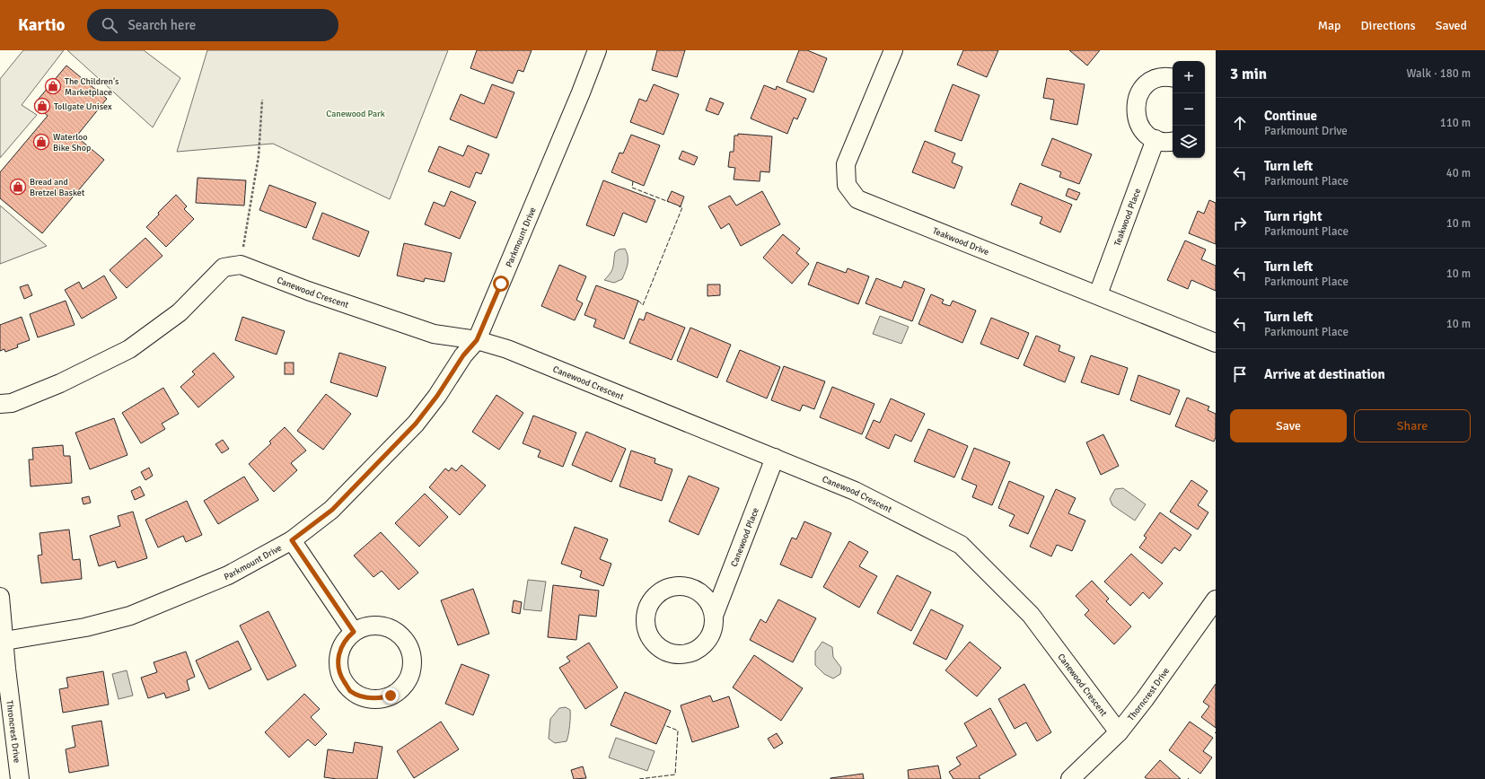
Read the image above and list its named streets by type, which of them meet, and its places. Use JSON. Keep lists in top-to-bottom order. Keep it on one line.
{"streets":{"street":["Teakwood Place","Parkmount Drive","Teakwood Drive","Canewood Crescent","Canewood Place","Thorncrest Drive","Throncrest Drive"]},"crossings":[["Teakwood Place","Teakwood Drive"],["Parkmount Drive","Canewood Crescent"],["Parkmount Drive","Throncrest Drive"],["Canewood Crescent","Canewood Place"],["Canewood Crescent","Thorncrest Drive"]],"parks":["Canewood Park"],"places":{"shop":["The Children's Marketplace","Tollgate Unisex","Waterloo Bike Shop","Bread and Bretzel Basket"]},"page":{"header":"Kartio","search":"Search here","nav":["Map","Directions","Saved"],"heading":["3 min","Walk · 180 m"],"map_buttons":["+","−"],"list":[["Continue","Parkmount Drive","110 m"],["Turn left","Parkmount Place","40 m"],["Turn right","Parkmount Place","10 m"],["Turn left","Parkmount Place","10 m"],["Turn left","Parkmount Place","10 m"],"Arrive at destination"],"buttons":["Save","Share"]}}
